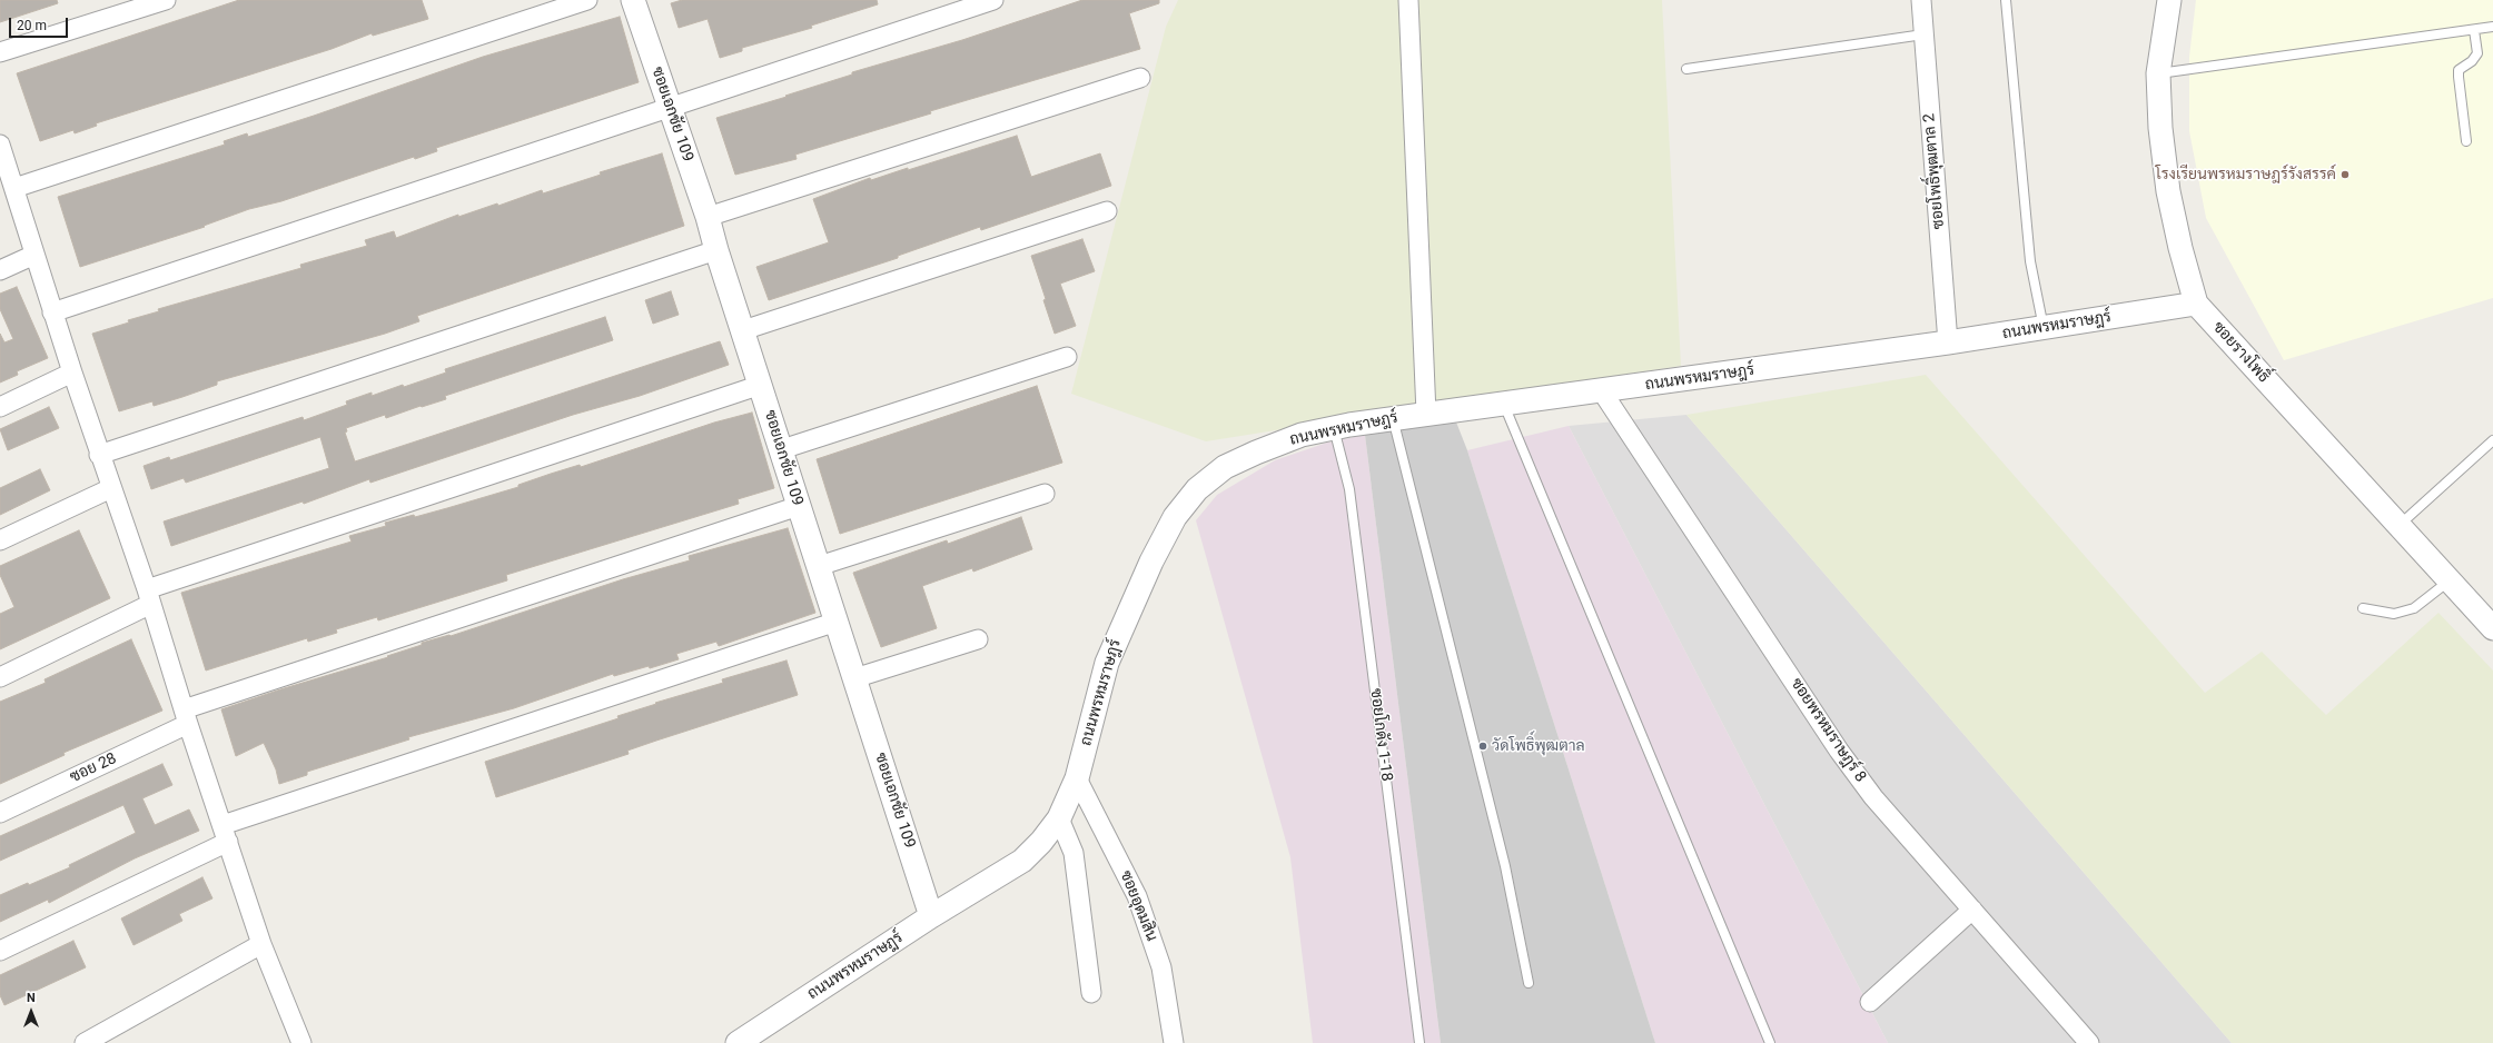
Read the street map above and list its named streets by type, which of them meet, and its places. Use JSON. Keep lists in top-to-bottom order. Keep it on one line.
{"streets":{"street":["ซอยเอกชัย 109","ซอยโพธิ์พุฒตาล 2","ถนนพรหมราษฎร์","ซอยรางโพธิ์","ซอยพรหมราษฎร์ 8","ซอย 28","ซอยอุดมสิน"],"lane":["ซอยโกดัง 1-18"]},"crossings":[["ซอยเอกชัย 109","ถนนพรหมราษฎร์"],["ซอยเอกชัย 109","ซอย 28"],["ซอยโพธิ์พุฒตาล 2","ถนนพรหมราษฎร์"],["ถนนพรหมราษฎร์","ซอยรางโพธิ์"],["ถนนพรหมราษฎร์","ซอยพรหมราษฎร์ 8"],["ถนนพรหมราษฎร์","ซอยโกดัง 1-18"],["ถนนพรหมราษฎร์","ซอยอุดมสิน"]],"places":["โรงเรียนพรหมราษฎร์รังสรรค์","วัดโพธิ์พุฒตาล"],"scale_bar":"20 m","north":"top"}
